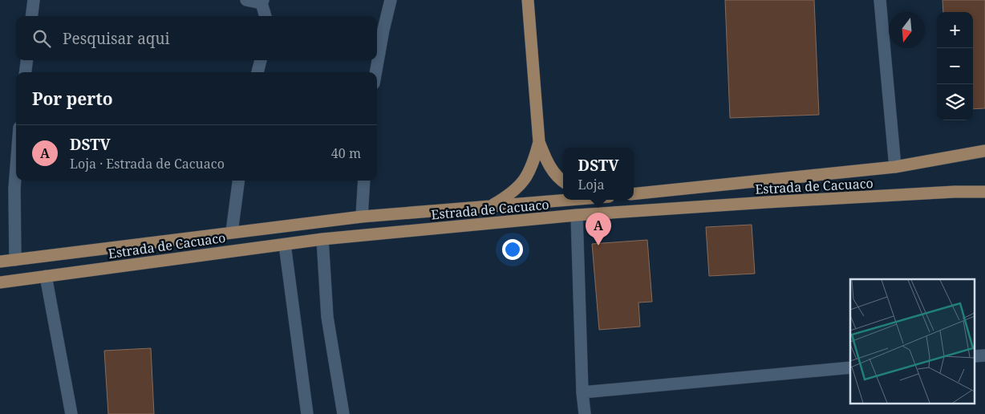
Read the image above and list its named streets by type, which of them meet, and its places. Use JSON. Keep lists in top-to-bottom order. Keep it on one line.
{"streets":{"main road":["Estrada de Cacuaco"]},"north":"bottom","page":{"map_buttons":["+","−"],"search":"Pesquisar aqui","heading":"Por perto","list":[{"mark":"A","name":"DSTV","note":"Loja · Estrada de Cacuaco","value":"40 m"}],"popup":["DSTV","Loja"],"pins":"A"}}
